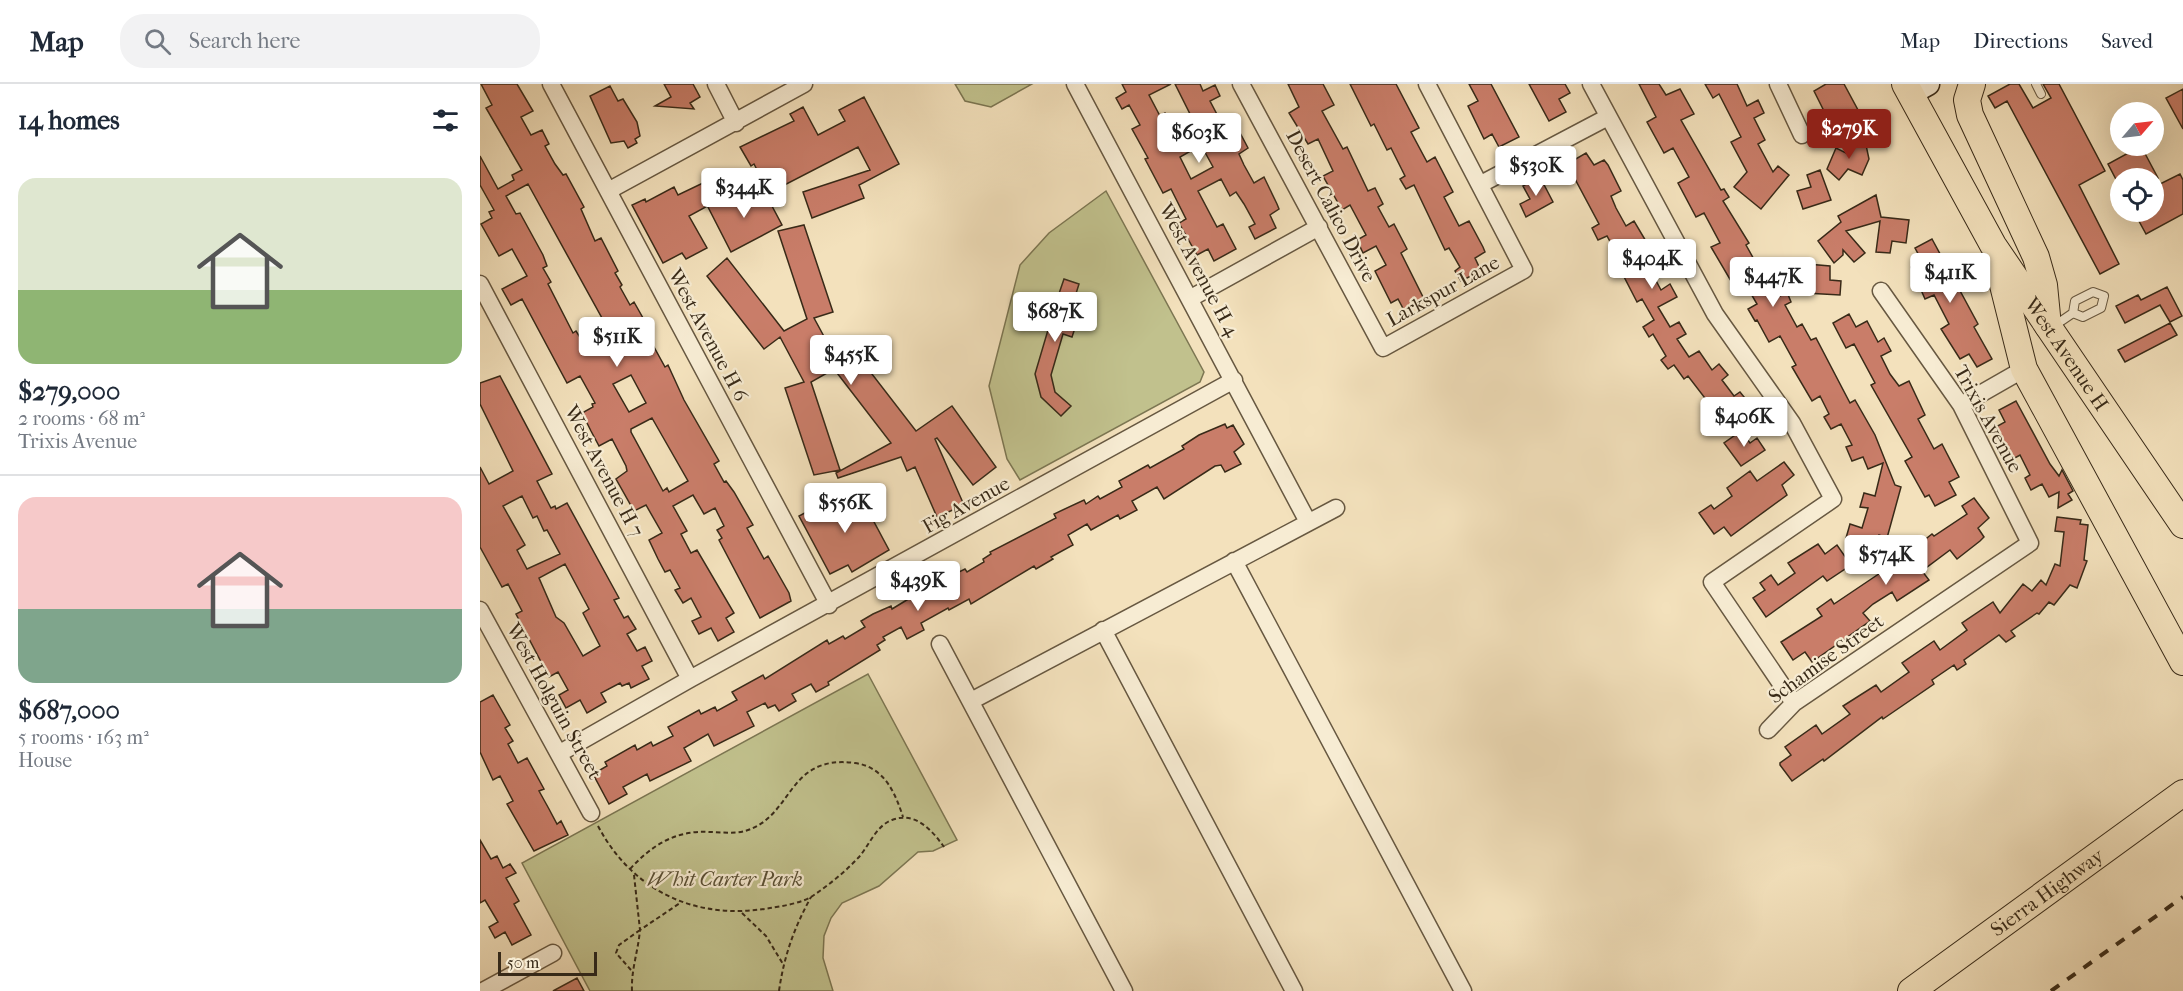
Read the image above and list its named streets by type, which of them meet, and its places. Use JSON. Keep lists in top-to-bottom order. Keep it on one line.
{"streets":{"main road":["West Avenue H","Sierra Highway"],"street":["Desert Calico Drive","West Avenue H 4","Larkspur Lane","West Avenue H 6","Trixis Avenue","West Avenue H 7","Fig Avenue","Schamise Street","West Holguin Street"]},"crossings":[["Desert Calico Drive","Larkspur Lane"],["West Avenue H 4","Fig Avenue"],["West Avenue H 6","Fig Avenue"],["Trixis Avenue","Schamise Street"],["West Avenue H 7","Fig Avenue"],["Fig Avenue","West Holguin Street"]],"parks":["Whit Carter Park"],"scale_bar":"50 m","north":"top right","page":{"header":"Map","search":"Search here","nav":["Map","Directions","Saved"],"heading":"14 homes","price":["$279K","$603K","$530K","$344K","$404K","$411K","$447K","$687K","$511K","$455K","$406K","$556K","$574K","$439K"],"list":[{"name":"$279,000","note":"2 rooms · 68 m² · Trixis Avenue"},{"name":"$687,000","note":"5 rooms · 163 m² · House"}],"scale":"50 m"}}
